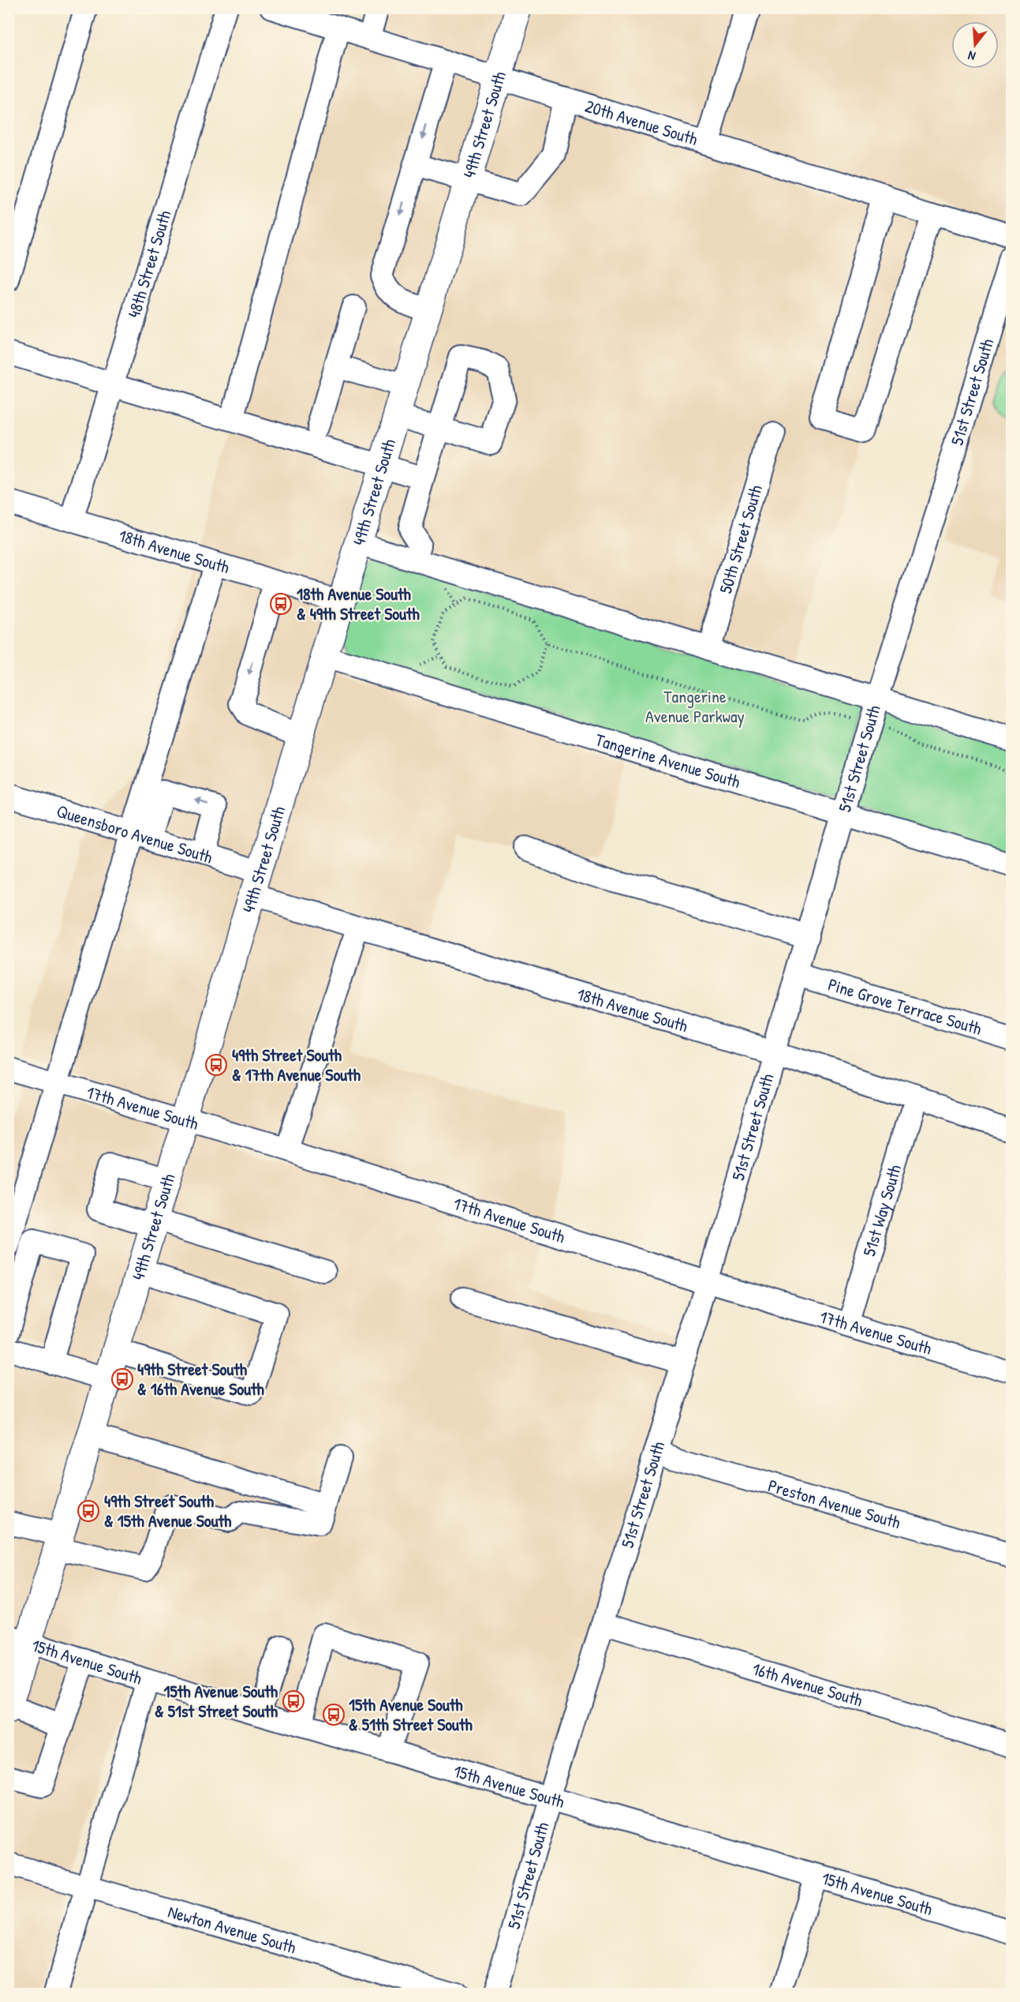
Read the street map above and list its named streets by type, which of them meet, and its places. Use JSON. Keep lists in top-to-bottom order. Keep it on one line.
{"streets":{"main road":["49th Street South"],"street":["20th Avenue South","48th Street South","51st Street South","50th Street South","18th Avenue South","Tangerine Avenue South","Queensboro Avenue South","Pine Grove Terrace South","17th Avenue South","51st Way South","Preston Avenue South","15th Avenue South","16th Avenue South","Newton Avenue South"]},"crossings":[["20th Avenue South","49th Street South"],["49th Street South","18th Avenue South"],["49th Street South","Tangerine Avenue South"],["49th Street South","Queensboro Avenue South"],["49th Street South","17th Avenue South"],["49th Street South","15th Avenue South"],["48th Street South","18th Avenue South"],["51st Street South","18th Avenue South"],["51st Street South","Tangerine Avenue South"],["51st Street South","Pine Grove Terrace South"],["51st Street South","17th Avenue South"],["51st Street South","Preston Avenue South"],["51st Street South","15th Avenue South"],["51st Street South","16th Avenue South"],["18th Avenue South","Queensboro Avenue South"],["18th Avenue South","51st Way South"],["17th Avenue South","51st Way South"]],"parks":["Tangerine Avenue Parkway"],"places":{"bus stop":["18th Avenue South & 49th Street South","49th Street South & 17th Avenue South","49th Street South & 16th Avenue South","49th Street South & 15th Avenue South","15th Avenue South & 51st Street South","15th Avenue South & 51th Street South"]},"north":"bottom"}
